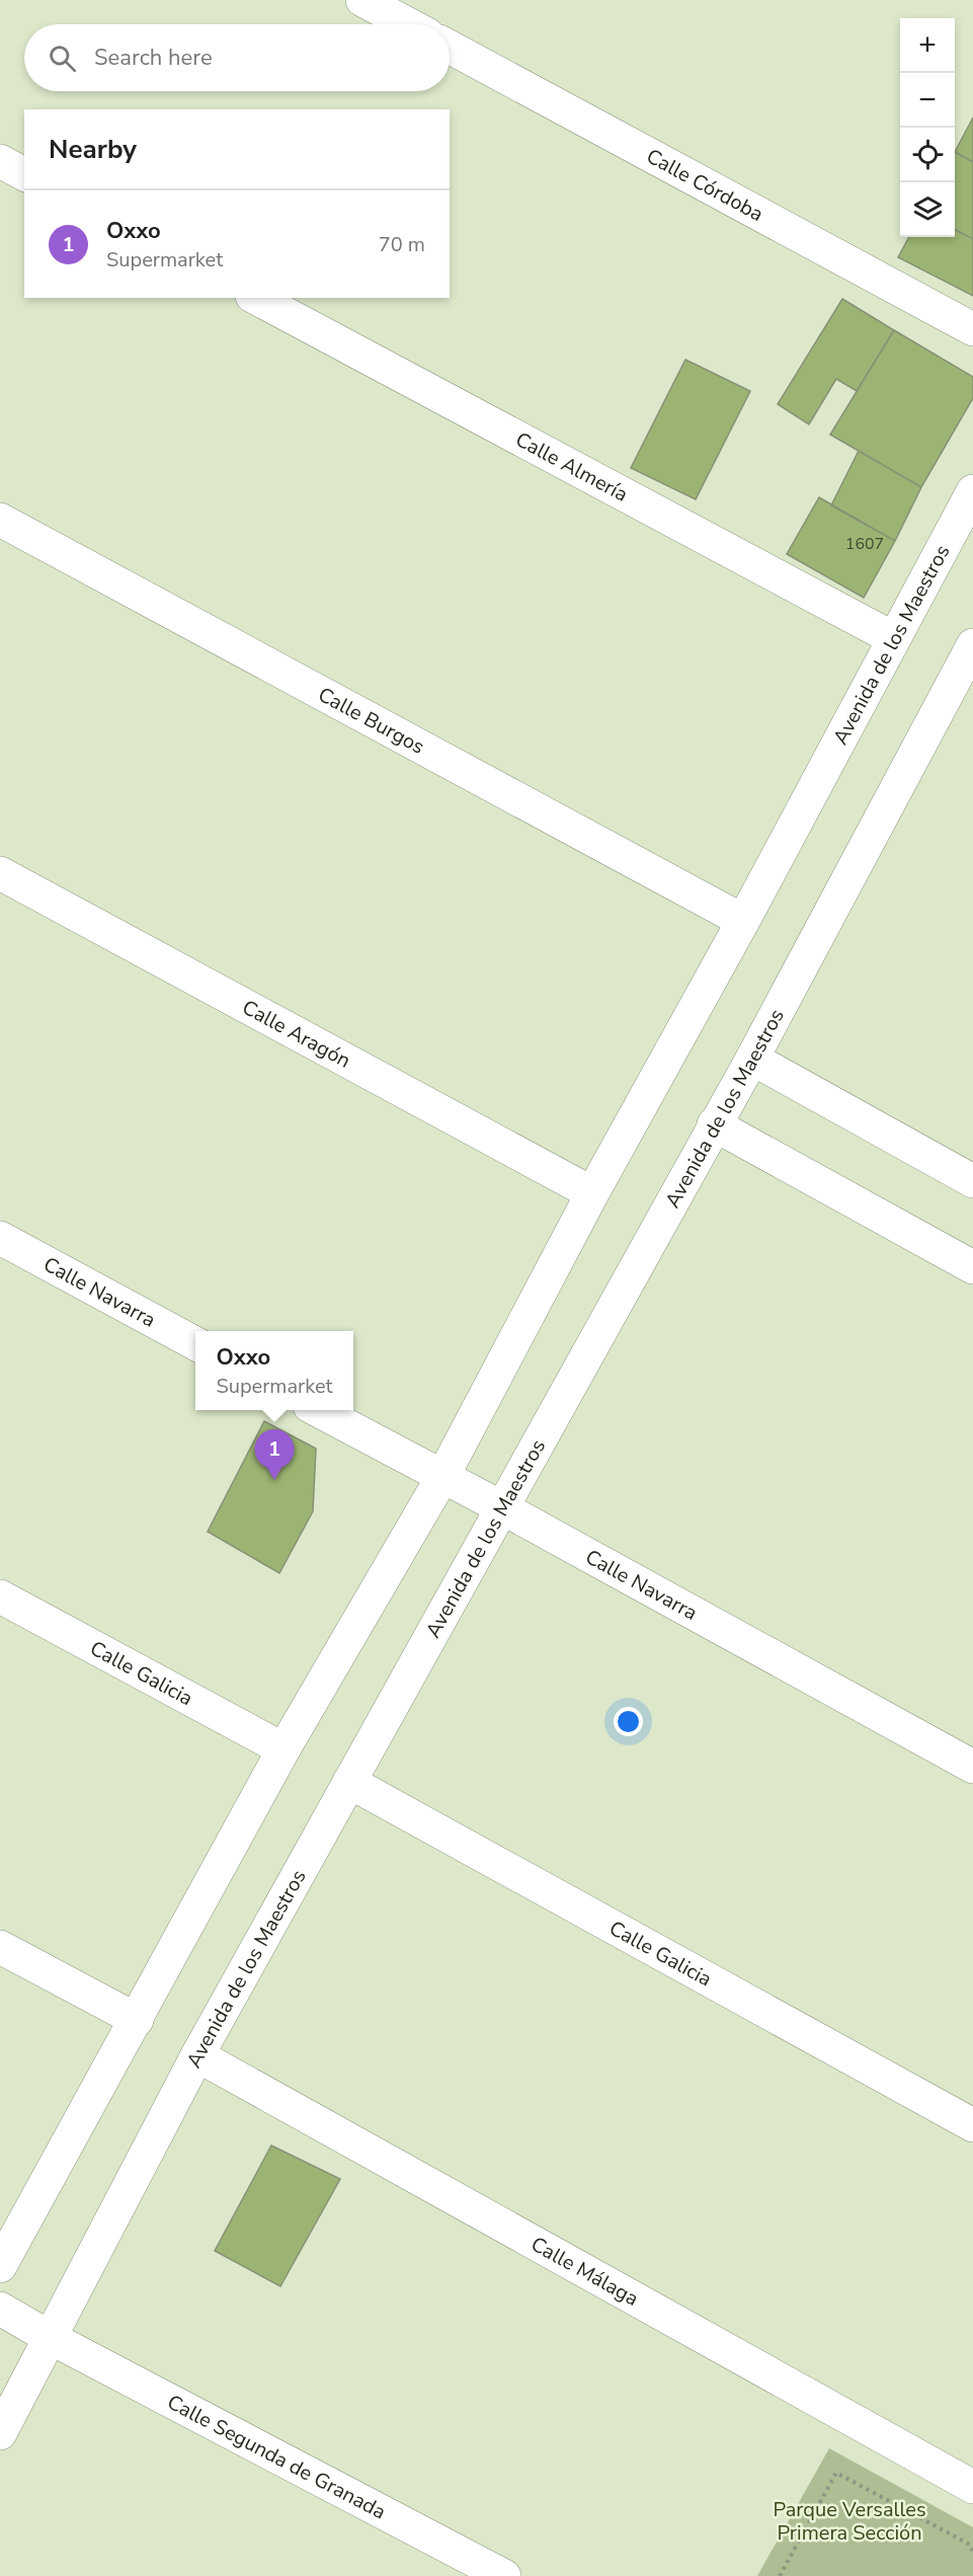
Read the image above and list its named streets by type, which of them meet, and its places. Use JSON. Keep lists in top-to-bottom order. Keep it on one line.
{"streets":{"street":["Calle Córdoba","Calle Almería","Avenida de los Maestros","Calle Burgos","Calle Aragón","Calle Navarra","Calle Galicia","Calle Málaga","Calle Segunda de Granada"]},"crossings":[["Calle Almería","Avenida de los Maestros"],["Avenida de los Maestros","Calle Burgos"],["Avenida de los Maestros","Calle Aragón"],["Avenida de los Maestros","Calle Navarra"],["Avenida de los Maestros","Calle Galicia"],["Avenida de los Maestros","Calle Málaga"],["Avenida de los Maestros","Calle Segunda de Granada"]],"parks":["Parque Versalles Primera Sección"],"house_numbers":["1607"],"page":{"map_buttons":["+","−"],"search":"Search here","heading":"Nearby","list":[{"mark":"1","name":"Oxxo","note":"Supermarket","value":"70 m"}],"popup":["Oxxo","Supermarket"],"pins":"1"}}
